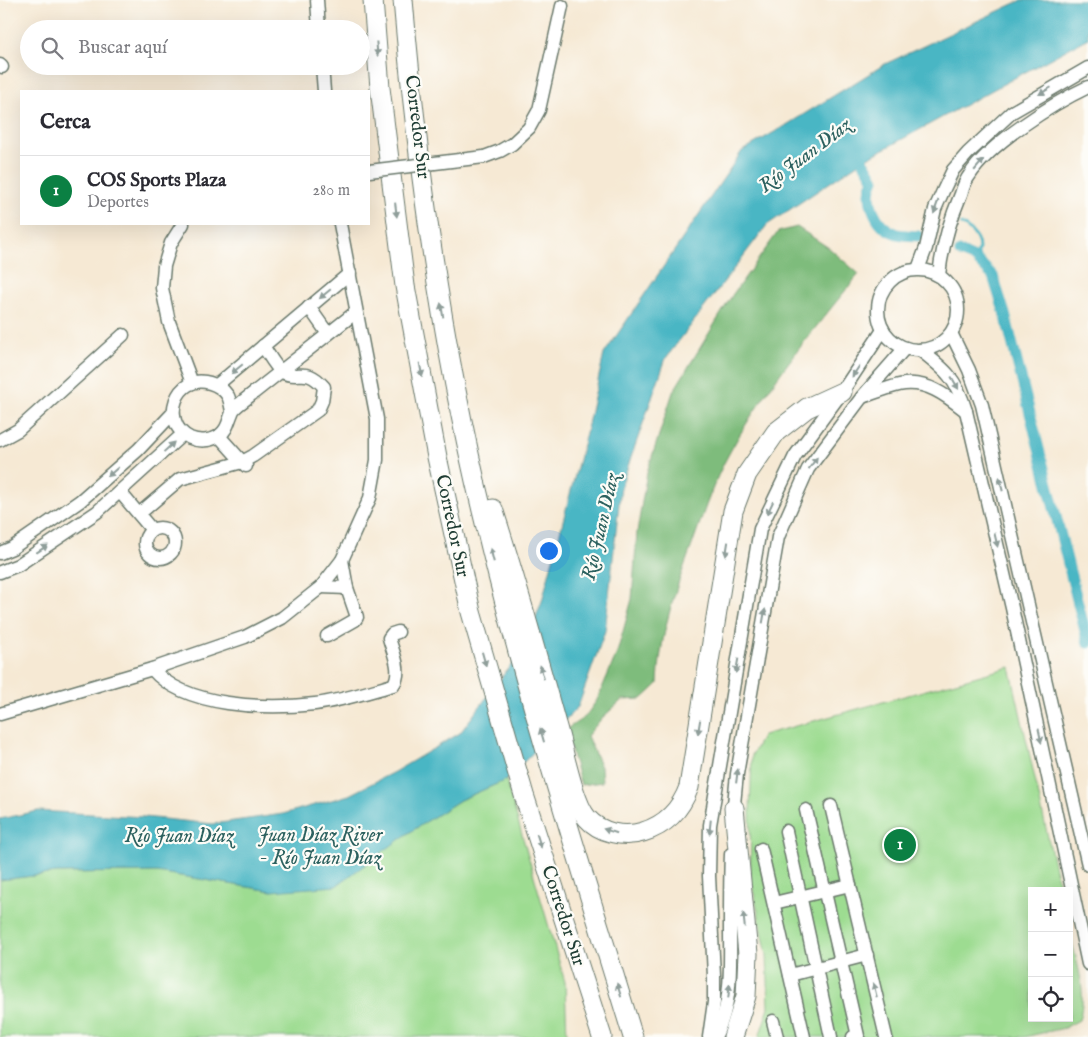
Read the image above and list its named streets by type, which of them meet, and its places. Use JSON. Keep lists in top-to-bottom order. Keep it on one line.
{"streets":{"highway":["Corredor Sur"]},"water":["Río Juan Díaz","Juan Díaz River - Río Juan Díaz"],"page":{"search":"Buscar aquí","heading":"Cerca","list":[{"mark":"1","name":"COS Sports Plaza","note":"Deportes","value":"280 m"}],"pins":"1","map_buttons":["+","−"]}}
